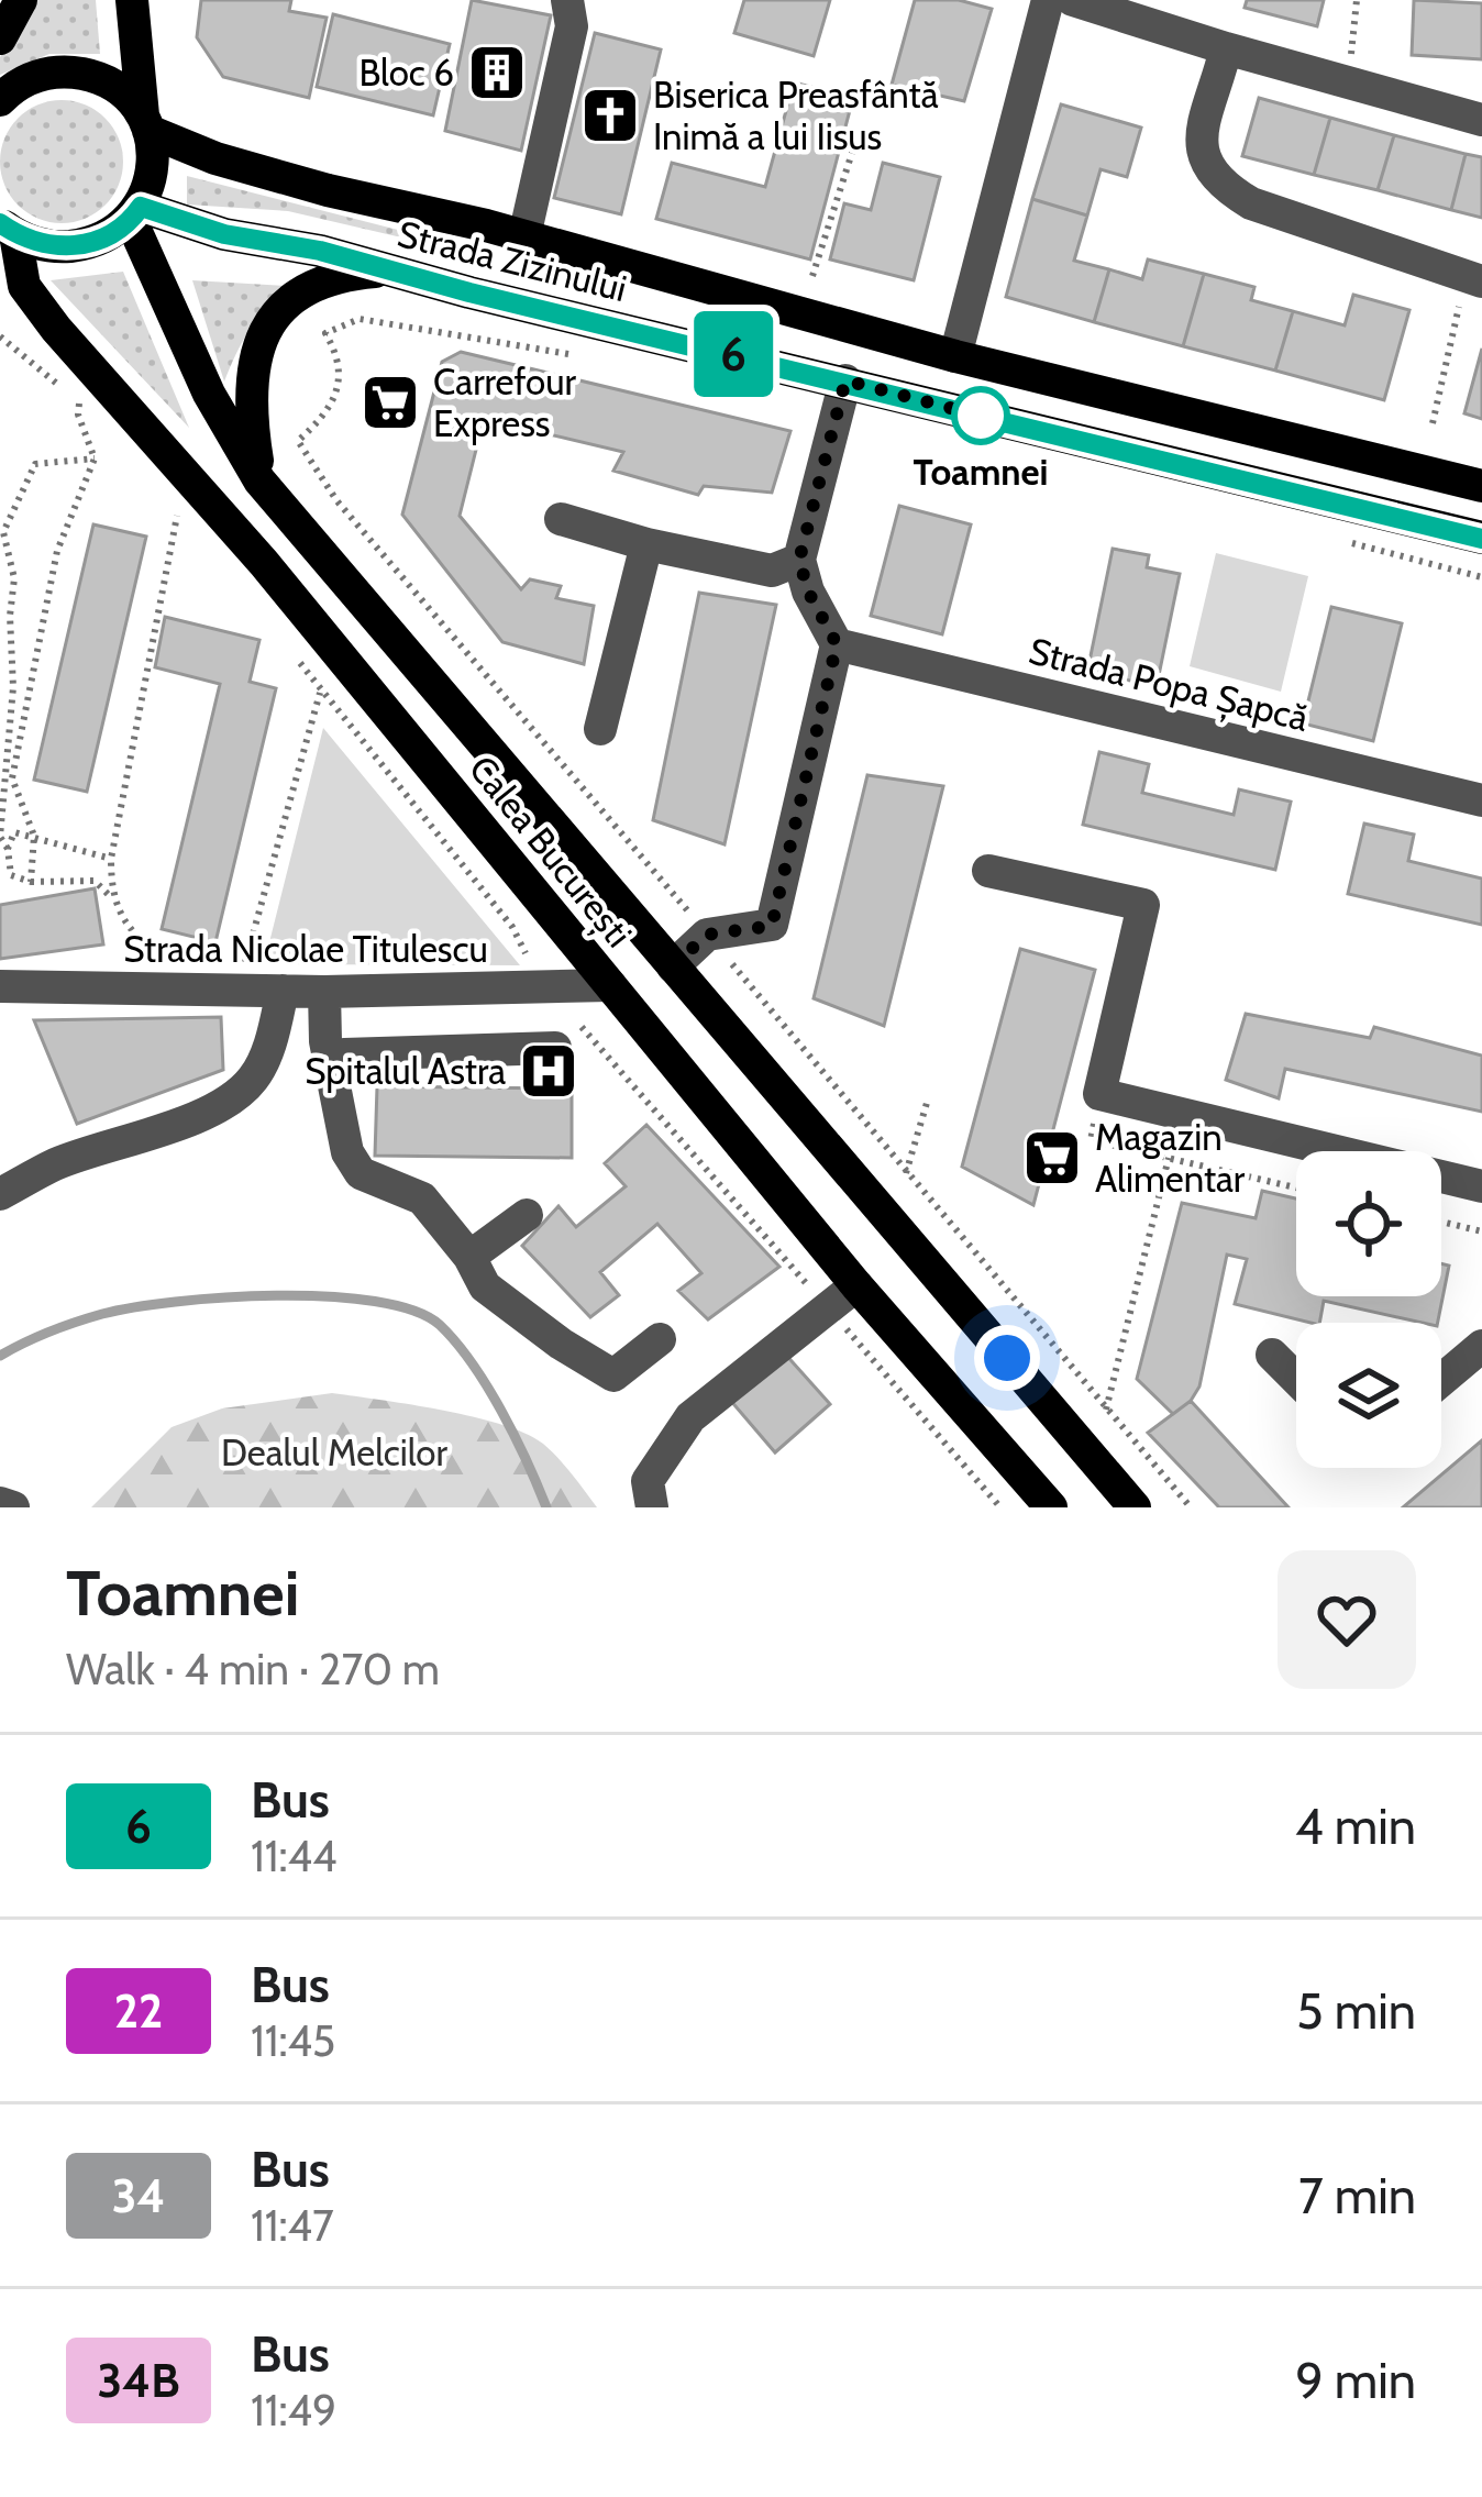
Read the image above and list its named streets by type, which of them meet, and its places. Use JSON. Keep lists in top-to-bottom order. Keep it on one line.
{"streets":{"main road":["Strada Zizinului","Calea București"],"street":["Strada Popa Șapcă","Strada Nicolae Titulescu"]},"crossings":[["Strada Zizinului","Calea București"],["Calea București","Strada Nicolae Titulescu"]],"parks":["Dealul Melcilor"],"places":{"building":["Bloc 6"],"church":["Biserica Preasfântă Inimă a lui Iisus"],"supermarket":["Carrefour Express","Magazin Alimentar"],"other":["Toamnei"],"hospital":["Spitalul Astra"]},"lines":["bus line 6"],"page":{"on_map":"6","heading":["Toamnei","Walk · 4 min · 270 m"],"list":[{"mark":"6","name":"Bus","note":"11:44","value":"4 min"},{"mark":"22","name":"Bus","note":"11:45","value":"5 min"},{"mark":"34","name":"Bus","note":"11:47","value":"7 min"},{"mark":"34B","name":"Bus","note":"11:49","value":"9 min"}]}}
